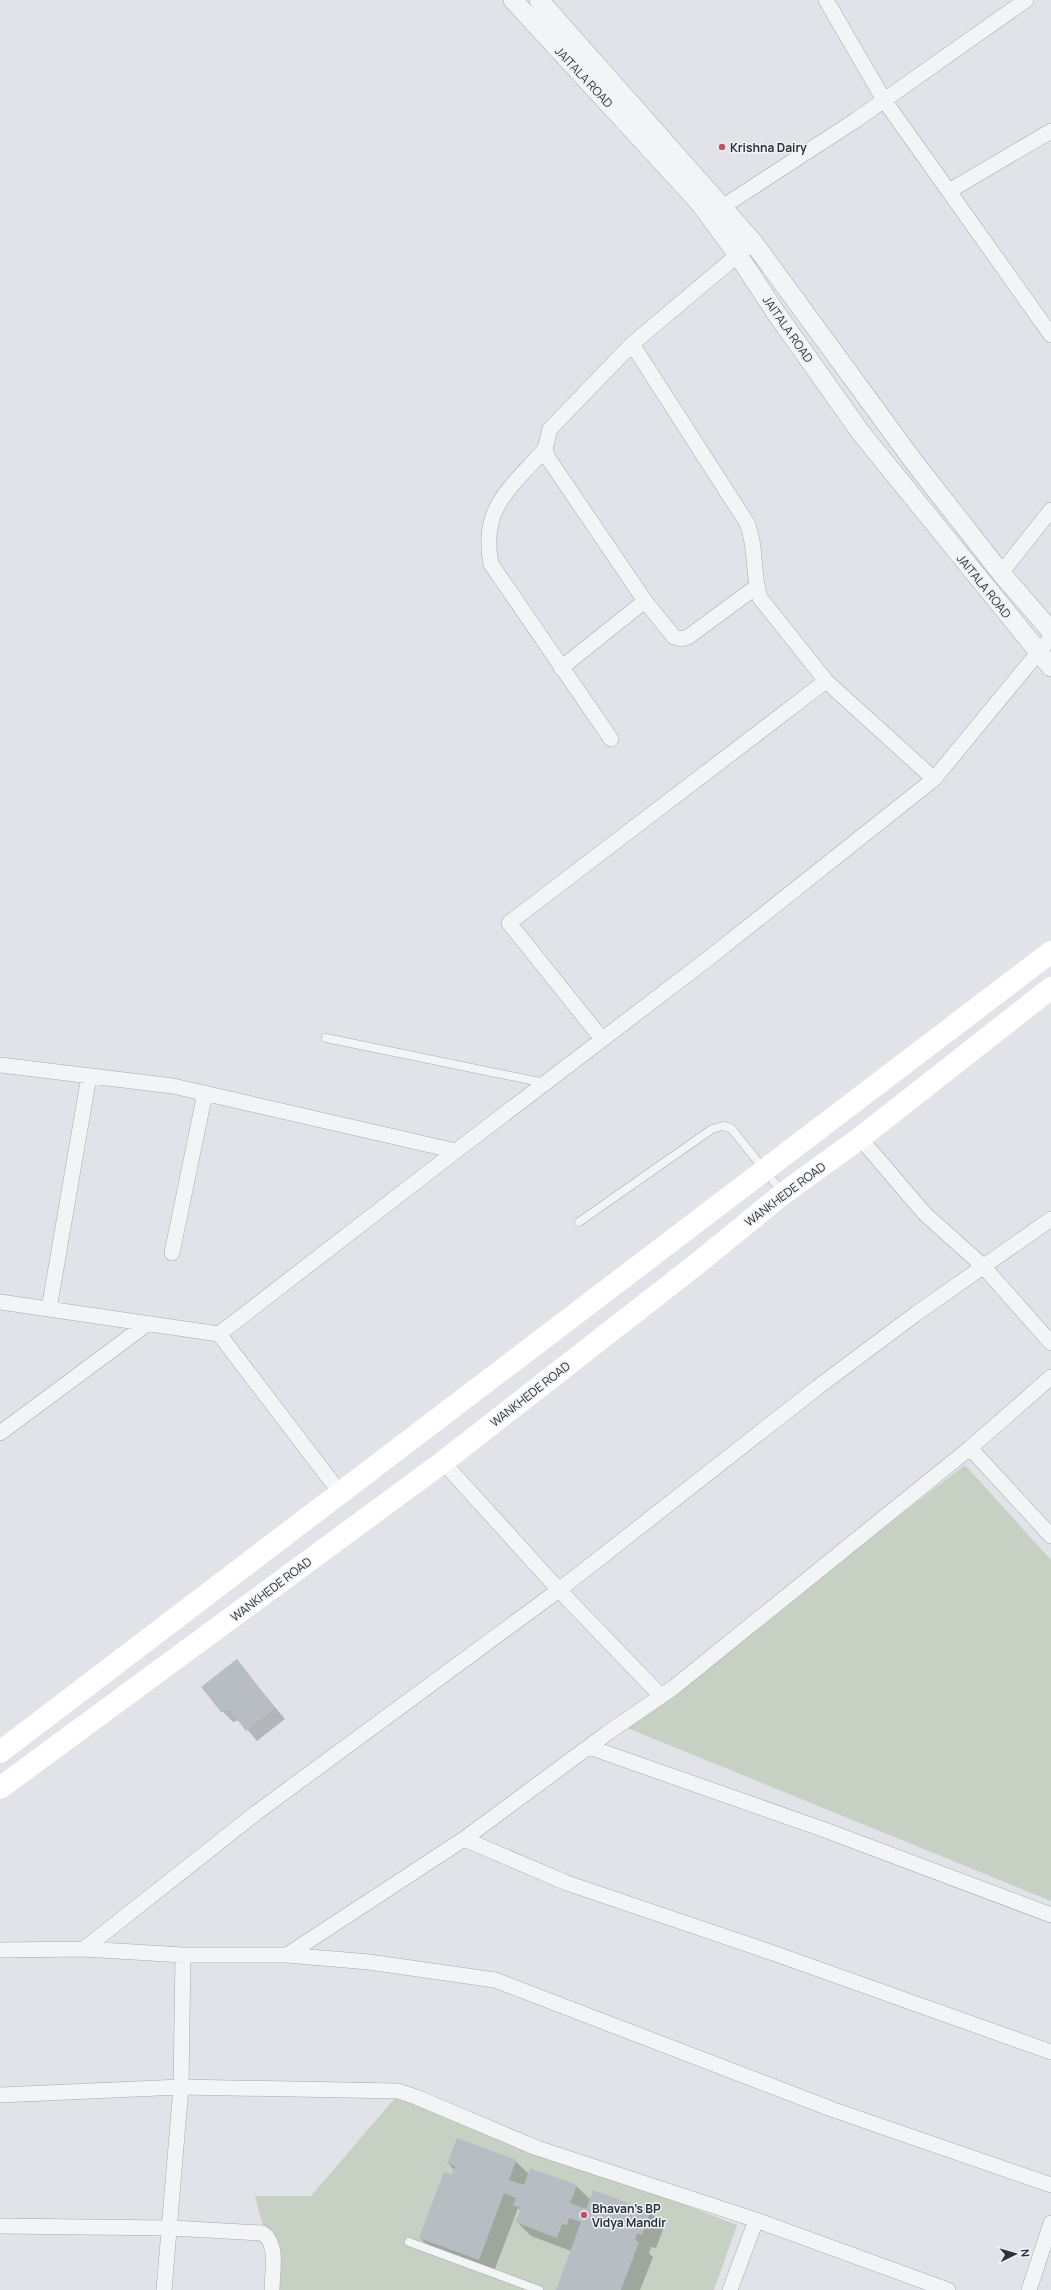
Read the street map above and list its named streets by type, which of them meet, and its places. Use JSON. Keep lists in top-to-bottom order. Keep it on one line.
{"streets":{"main road":["WANKHEDE ROAD"],"street":["JAITALA ROAD"]},"places":["Krishna Dairy","Bhavan's BP Vidya Mandir"],"north":"right"}
